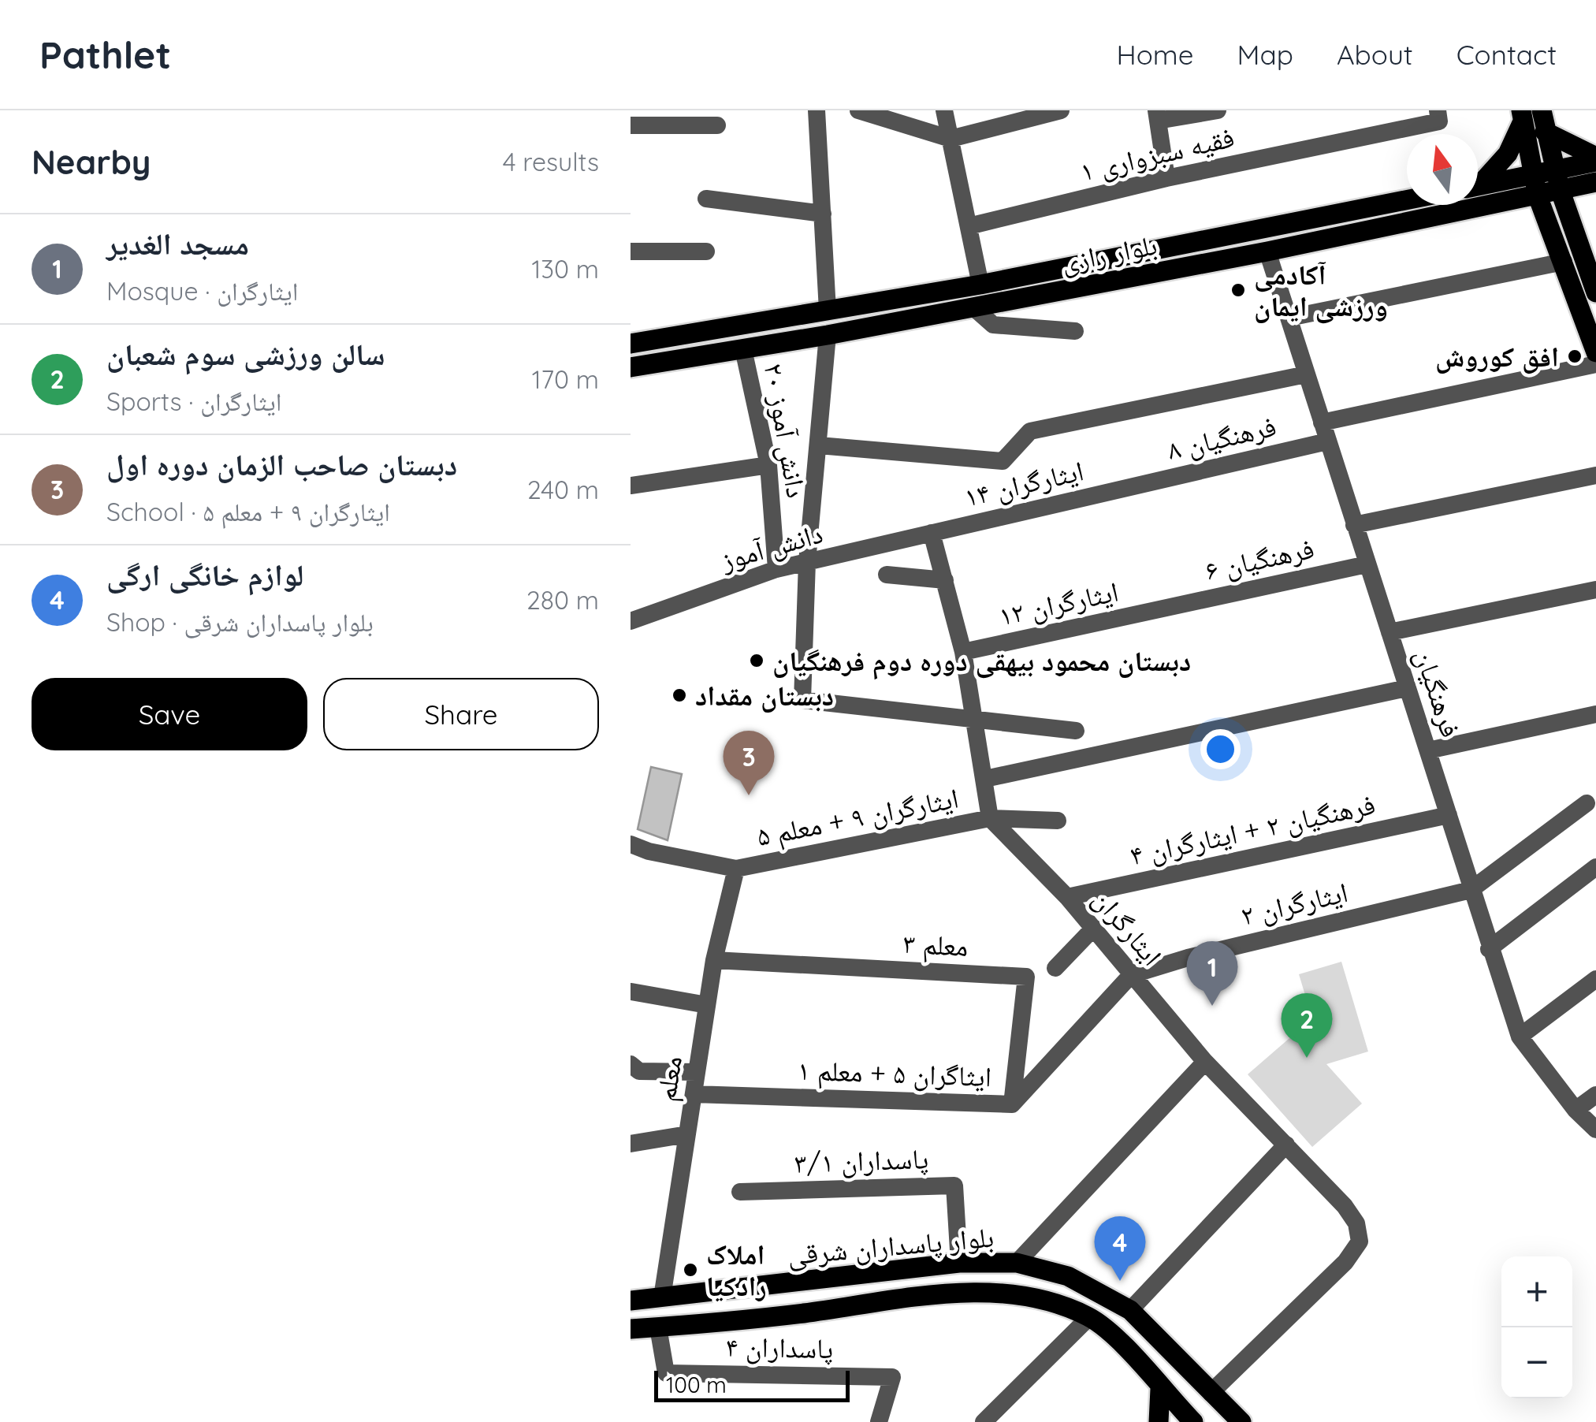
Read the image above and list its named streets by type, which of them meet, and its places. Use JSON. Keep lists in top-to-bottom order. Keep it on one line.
{"streets":{"main road":["بلوار رازی","بلوار پاسداران شرقی"],"street":["فقیه سبزواری ۱","دانش آموز ۲۰","فرهنگیان ۸","ایثارگران ۱۴","دانش آموز","فرهنگیان ۶","ایثارگران ۱۲","فرهنگیان","ایثارگران ۹ + معلم ۵","فرهنگیان ۲ + ایثارگران ۴","ایثارگران ۲","ایثارگران","معلم ۳","ایثاگران ۵ + معلم ۱","معلم","پاسداران ۳/۱","پاسداران ۴"]},"crossings":[["بلوار رازی","دانش آموز ۲۰"],["بلوار رازی","فرهنگیان"],["دانش آموز ۲۰","دانش آموز"],["فرهنگیان ۸","ایثارگران ۱۴"],["فرهنگیان ۸","فرهنگیان"],["ایثارگران ۱۴","دانش آموز"],["فرهنگیان ۶","ایثارگران ۱۲"],["فرهنگیان ۶","فرهنگیان"],["فرهنگیان","فرهنگیان ۲ + ایثارگران ۴"],["فرهنگیان","ایثارگران ۲"],["ایثارگران ۹ + معلم ۵","ایثارگران"],["ایثارگران ۹ + معلم ۵","معلم"],["فرهنگیان ۲ + ایثارگران ۴","ایثارگران"],["ایثارگران ۲","ایثارگران"],["ایثارگران ۲","ایثاگران ۵ + معلم ۱"],["ایثارگران","ایثاگران ۵ + معلم ۱"],["ایثارگران","بلوار پاسداران شرقی"],["معلم ۳","ایثاگران ۵ + معلم ۱"],["معلم ۳","معلم"],["ایثاگران ۵ + معلم ۱","معلم"],["معلم","بلوار پاسداران شرقی"],["پاسداران ۳/۱","بلوار پاسداران شرقی"],["بلوار پاسداران شرقی","پاسداران ۴"]],"places":["آکادمی ورزشی ایمان","افق کوروش","دبستان محمود بیهقی دوره دوم فرهنگیان","دبستان مقداد","املاک رادکیا"],"scale_bar":"100 m","north":"top","page":{"header":"Pathlet","nav":["Home","Map","About","Contact"],"heading":["Nearby","4 results"],"list":[{"mark":"1","name":"مسجد الغدیر","note":"Mosque · ایثارگران","value":"130 m"},{"mark":"2","name":"سالن ورزشی سوم شعبان","note":"Sports · ایثارگران","value":"170 m"},{"mark":"3","name":"دبستان صاحب الزمان دوره اول","note":"School · ایثارگران ۹ + معلم ۵","value":"240 m"},{"mark":"4","name":"لوازم خانگی ارگی","note":"Shop · بلوار پاسداران شرقی","value":"280 m"}],"buttons":["Save","Share"],"pins":["3","1","2","4"],"map_buttons":["+","−"],"scale":"100 m"}}
